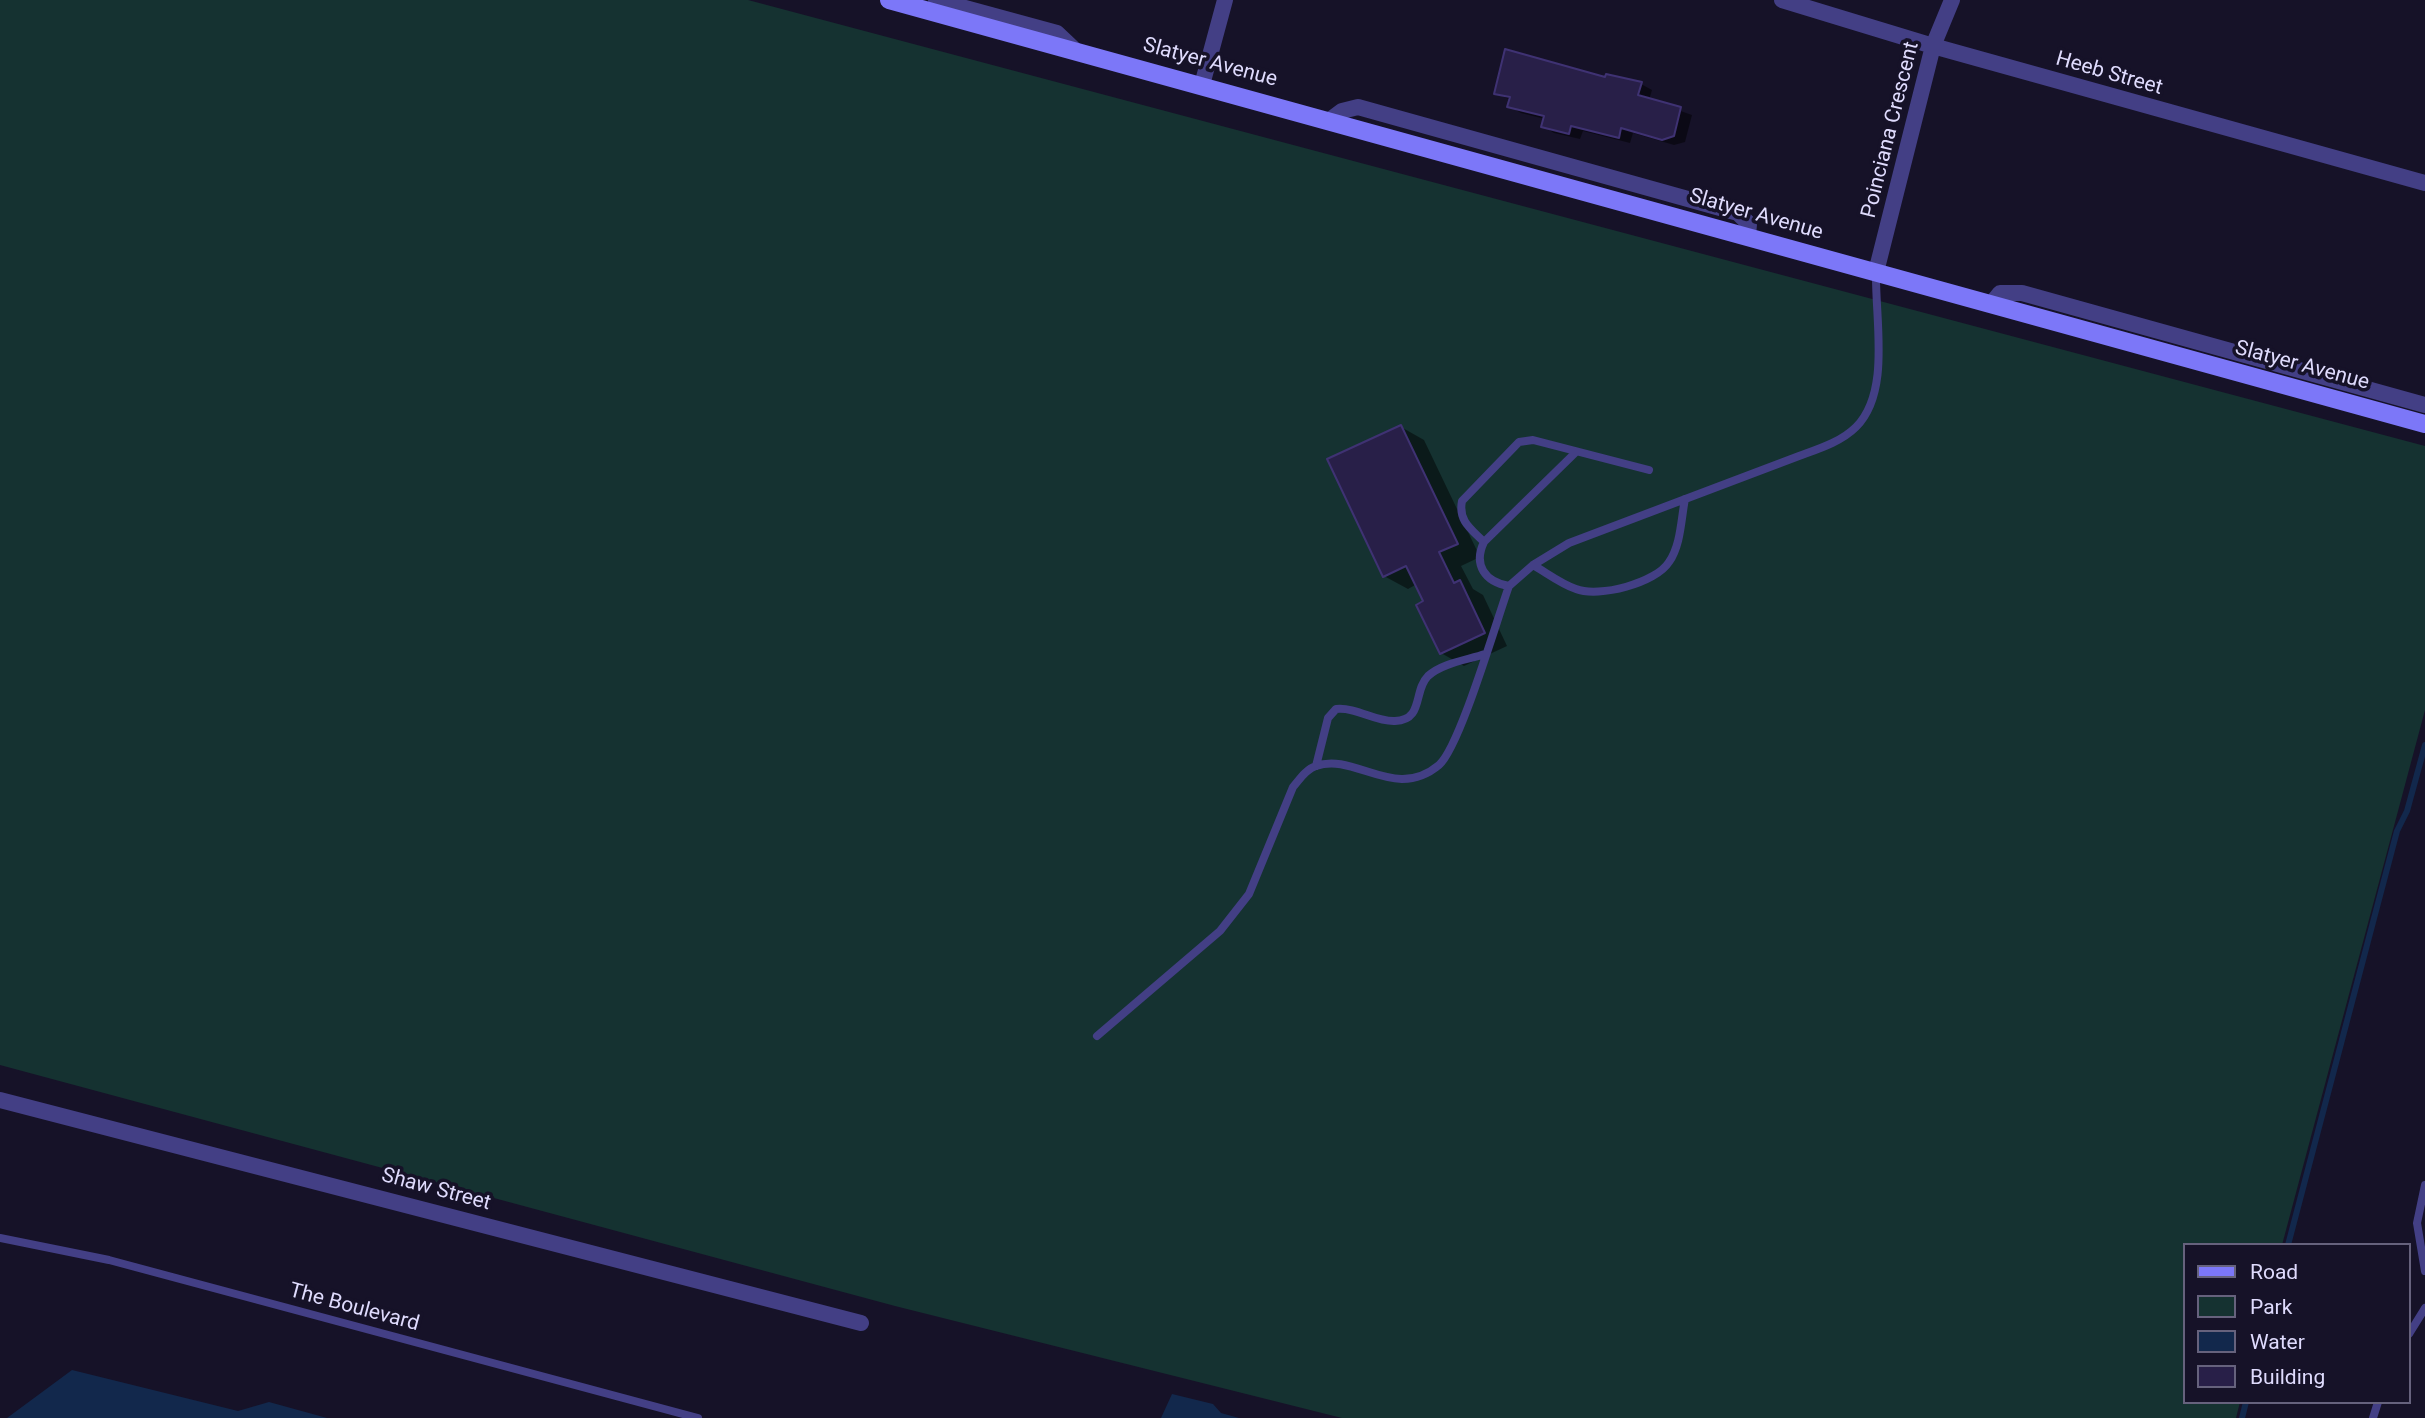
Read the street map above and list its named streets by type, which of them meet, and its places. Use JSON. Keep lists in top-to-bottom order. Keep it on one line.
{"streets":{"main road":["Slatyer Avenue"],"street":["Heeb Street","Poinciana Crescent","Shaw Street"],"lane":["The Boulevard"]},"crossings":[["Slatyer Avenue","Poinciana Crescent"],["Heeb Street","Poinciana Crescent"]],"legend":["Road","Park","Water","Building"]}
